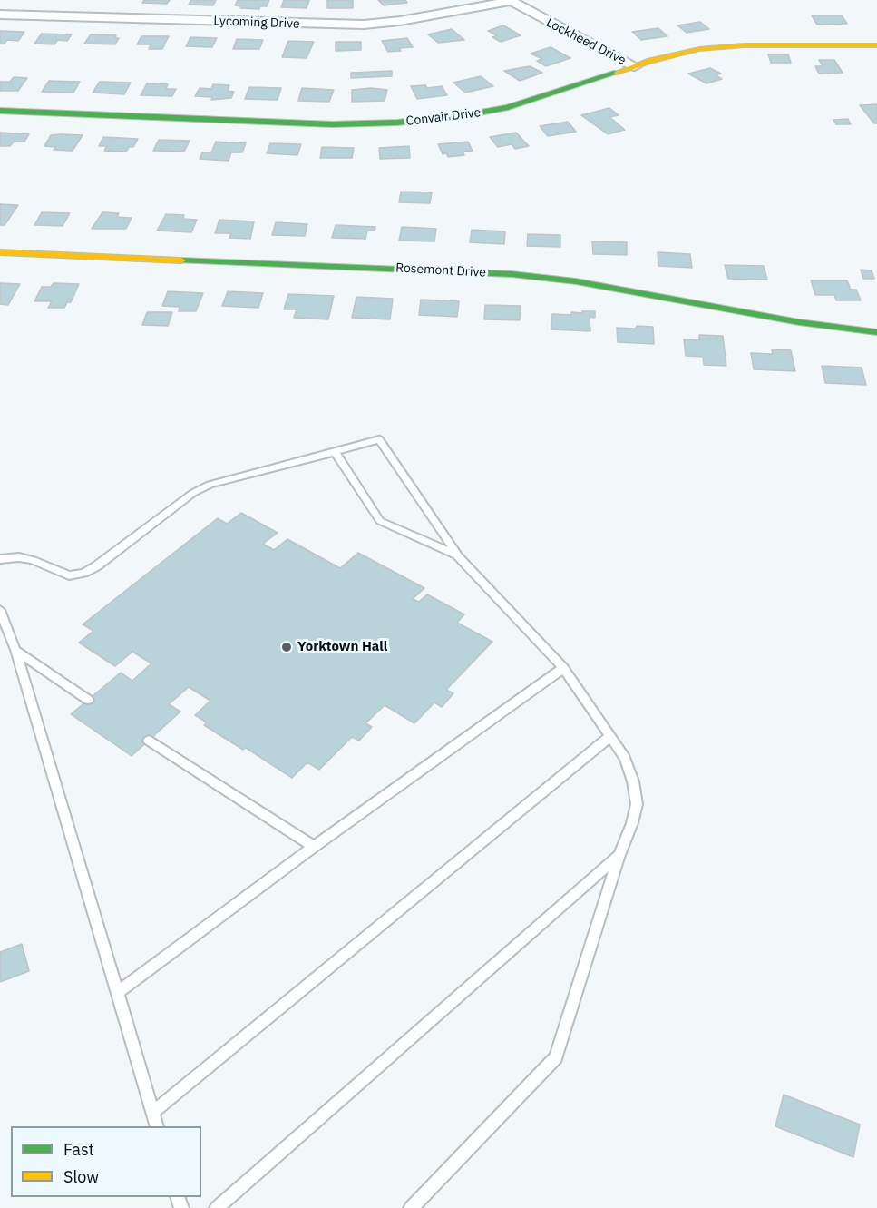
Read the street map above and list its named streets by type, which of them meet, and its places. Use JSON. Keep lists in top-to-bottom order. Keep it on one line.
{"streets":{"street":["Lycoming Drive","Lockheed Drive","Convair Drive","Rosemont Drive"]},"crossings":[["Lycoming Drive","Lockheed Drive"],["Lockheed Drive","Convair Drive"]],"places":["Yorktown Hall"],"legend":["Fast","Slow"]}
